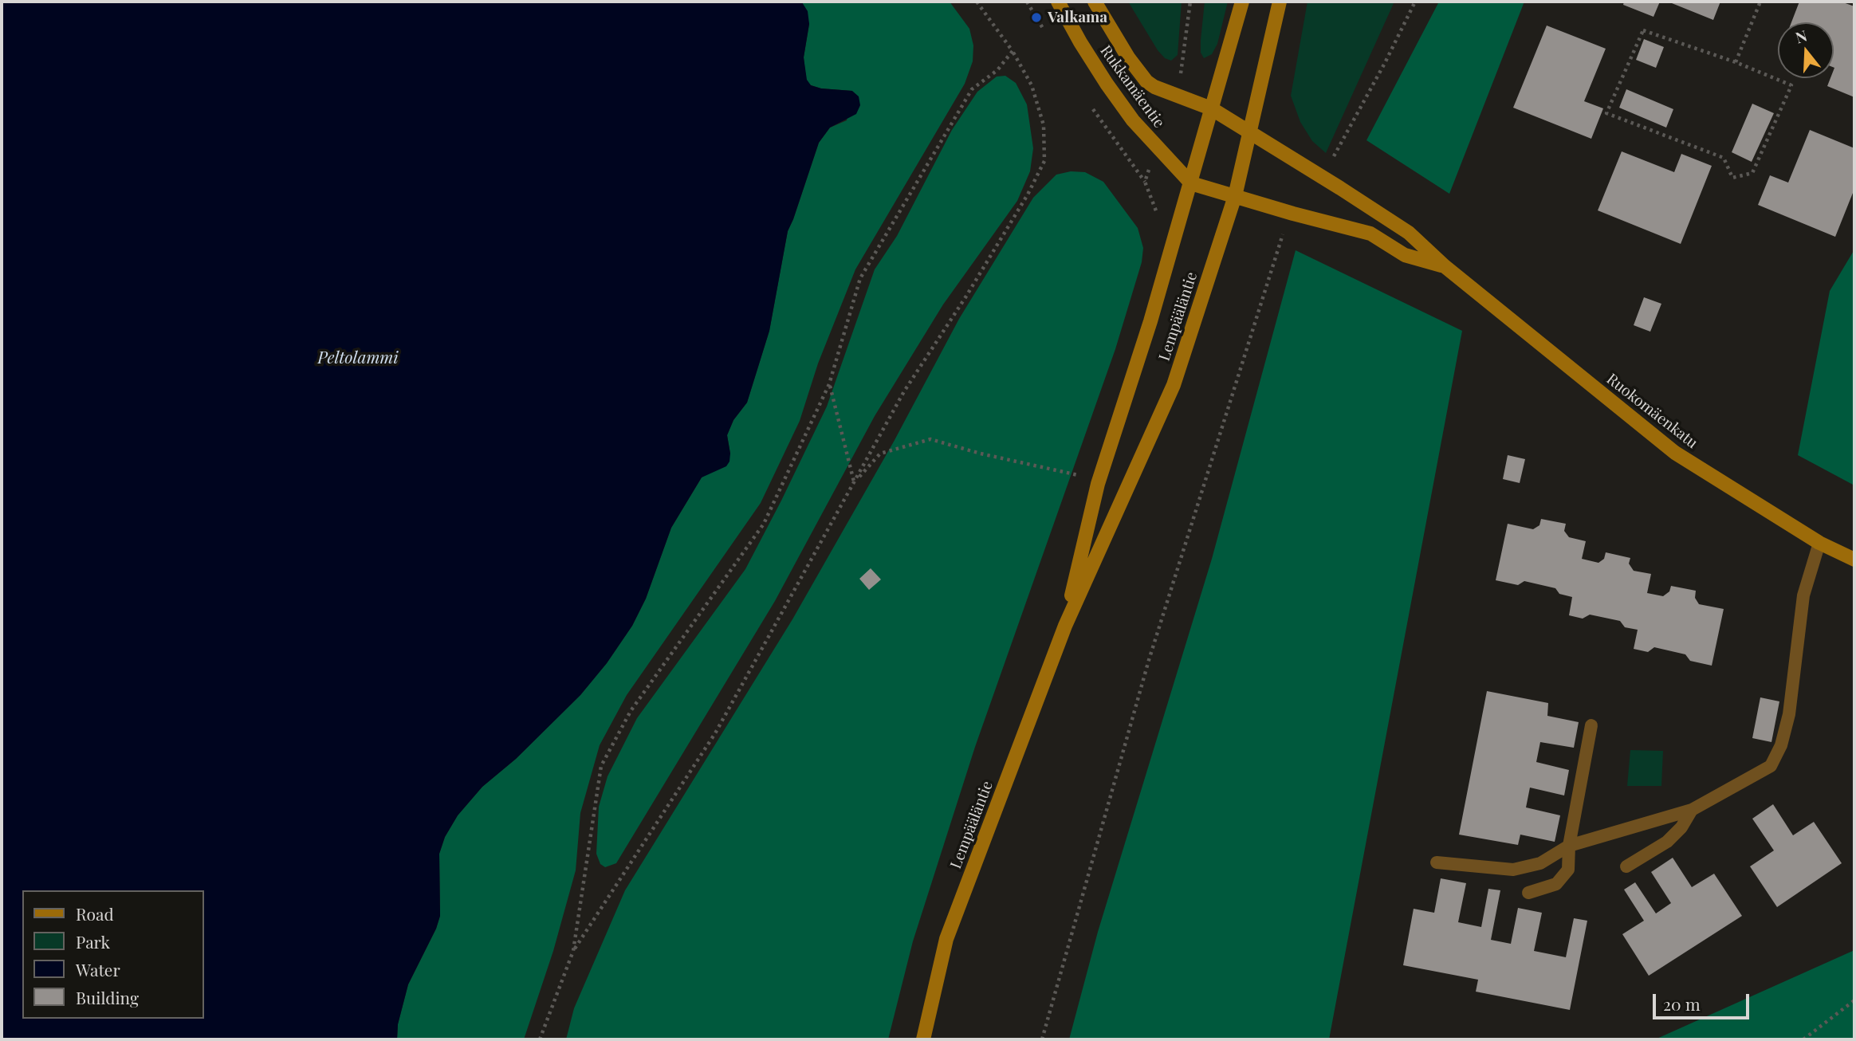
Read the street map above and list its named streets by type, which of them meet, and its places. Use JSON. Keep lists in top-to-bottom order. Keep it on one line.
{"streets":{"main road":["Rukkamäentie","Lempääläntie","Ruokomäenkatu"]},"crossings":[["Rukkamäentie","Lempääläntie"],["Rukkamäentie","Ruokomäenkatu"],["Lempääläntie","Ruokomäenkatu"]],"water":["Peltolammi"],"places":["Valkama"],"legend":["Road","Park","Water","Building"],"scale_bar":"20 m","north":"top"}
